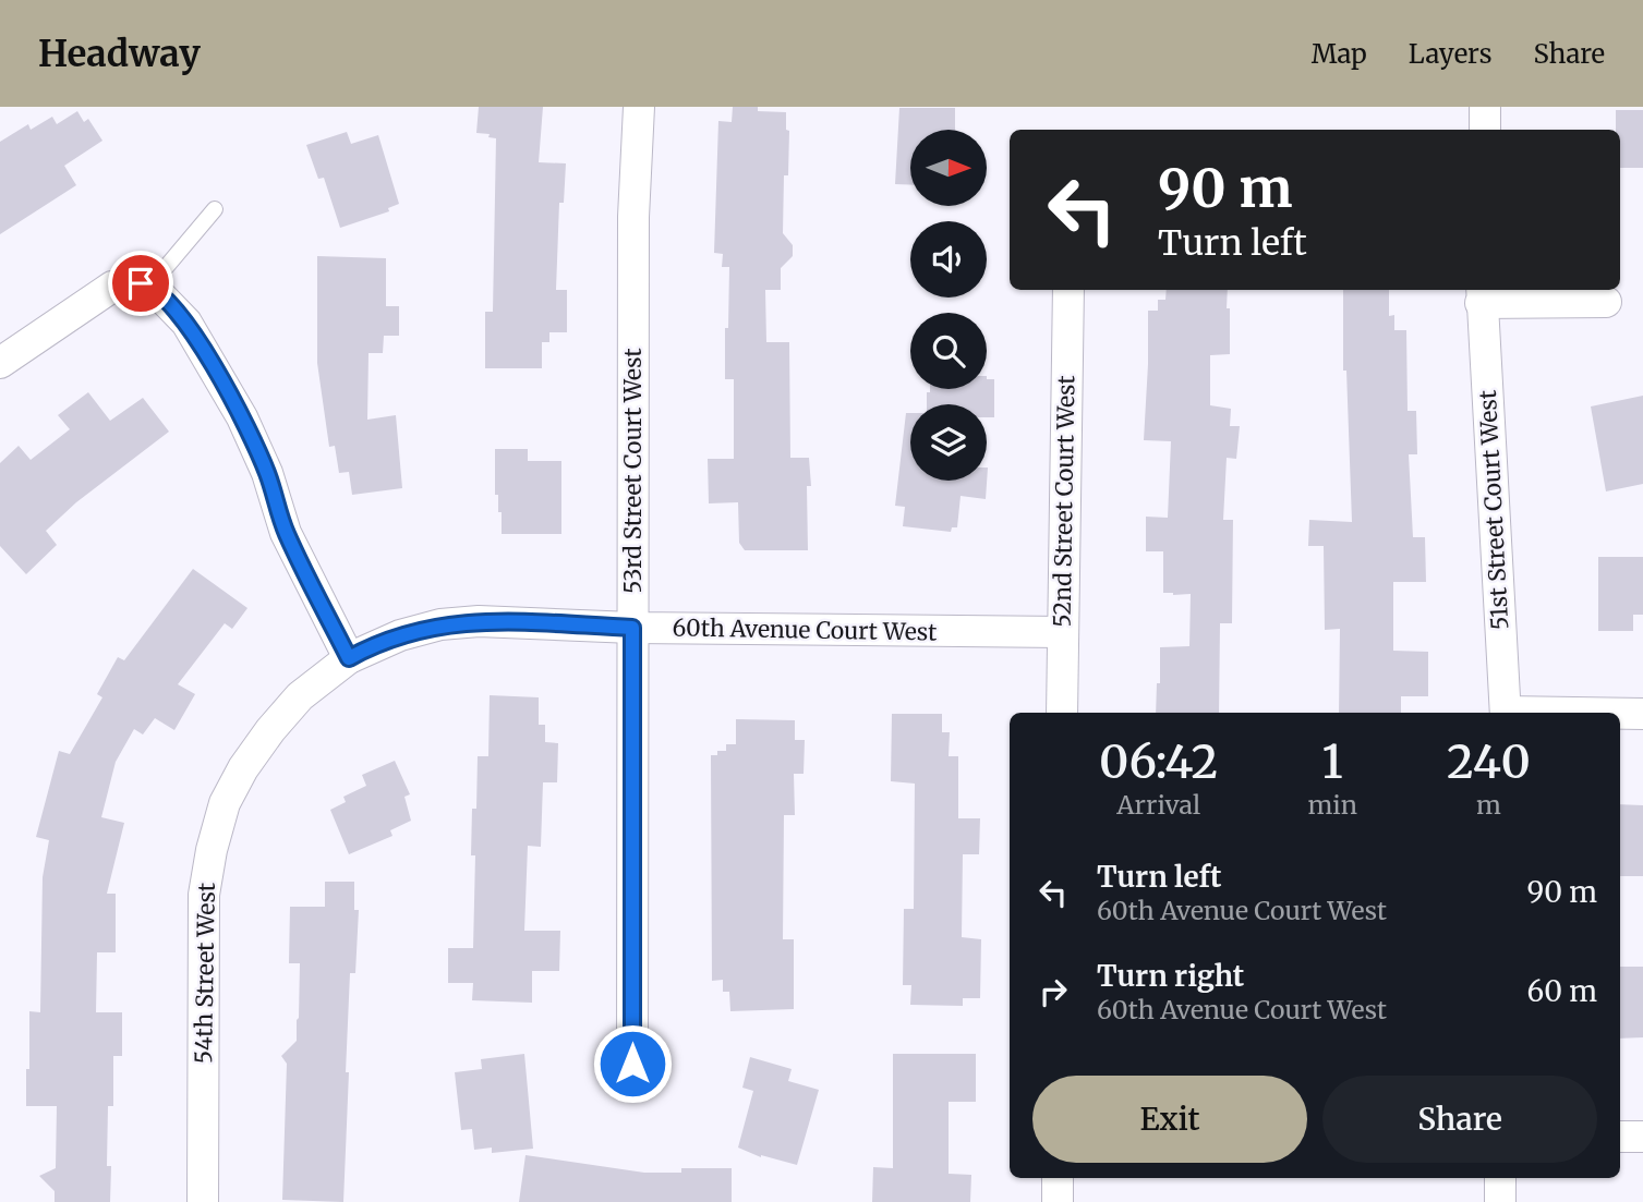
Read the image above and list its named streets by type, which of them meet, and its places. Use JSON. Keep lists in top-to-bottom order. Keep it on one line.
{"streets":{"street":["53rd Street Court West","52nd Street Court West","51st Street Court West","60th Avenue Court West","54th Street West"]},"crossings":[["53rd Street Court West","60th Avenue Court West"],["52nd Street Court West","60th Avenue Court West"],["60th Avenue Court West","54th Street West"]],"north":"right","page":{"header":"Headway","nav":["Map","Layers","Share"],"turn":["90 m","Turn left"],"eta":["06:42","Arrival","1","min","240","m"],"list":[{"name":"Turn left","note":"60th Avenue Court West","value":"90 m"},{"name":"Turn right","note":"60th Avenue Court West","value":"60 m"}],"buttons":["Exit","Share"]}}
